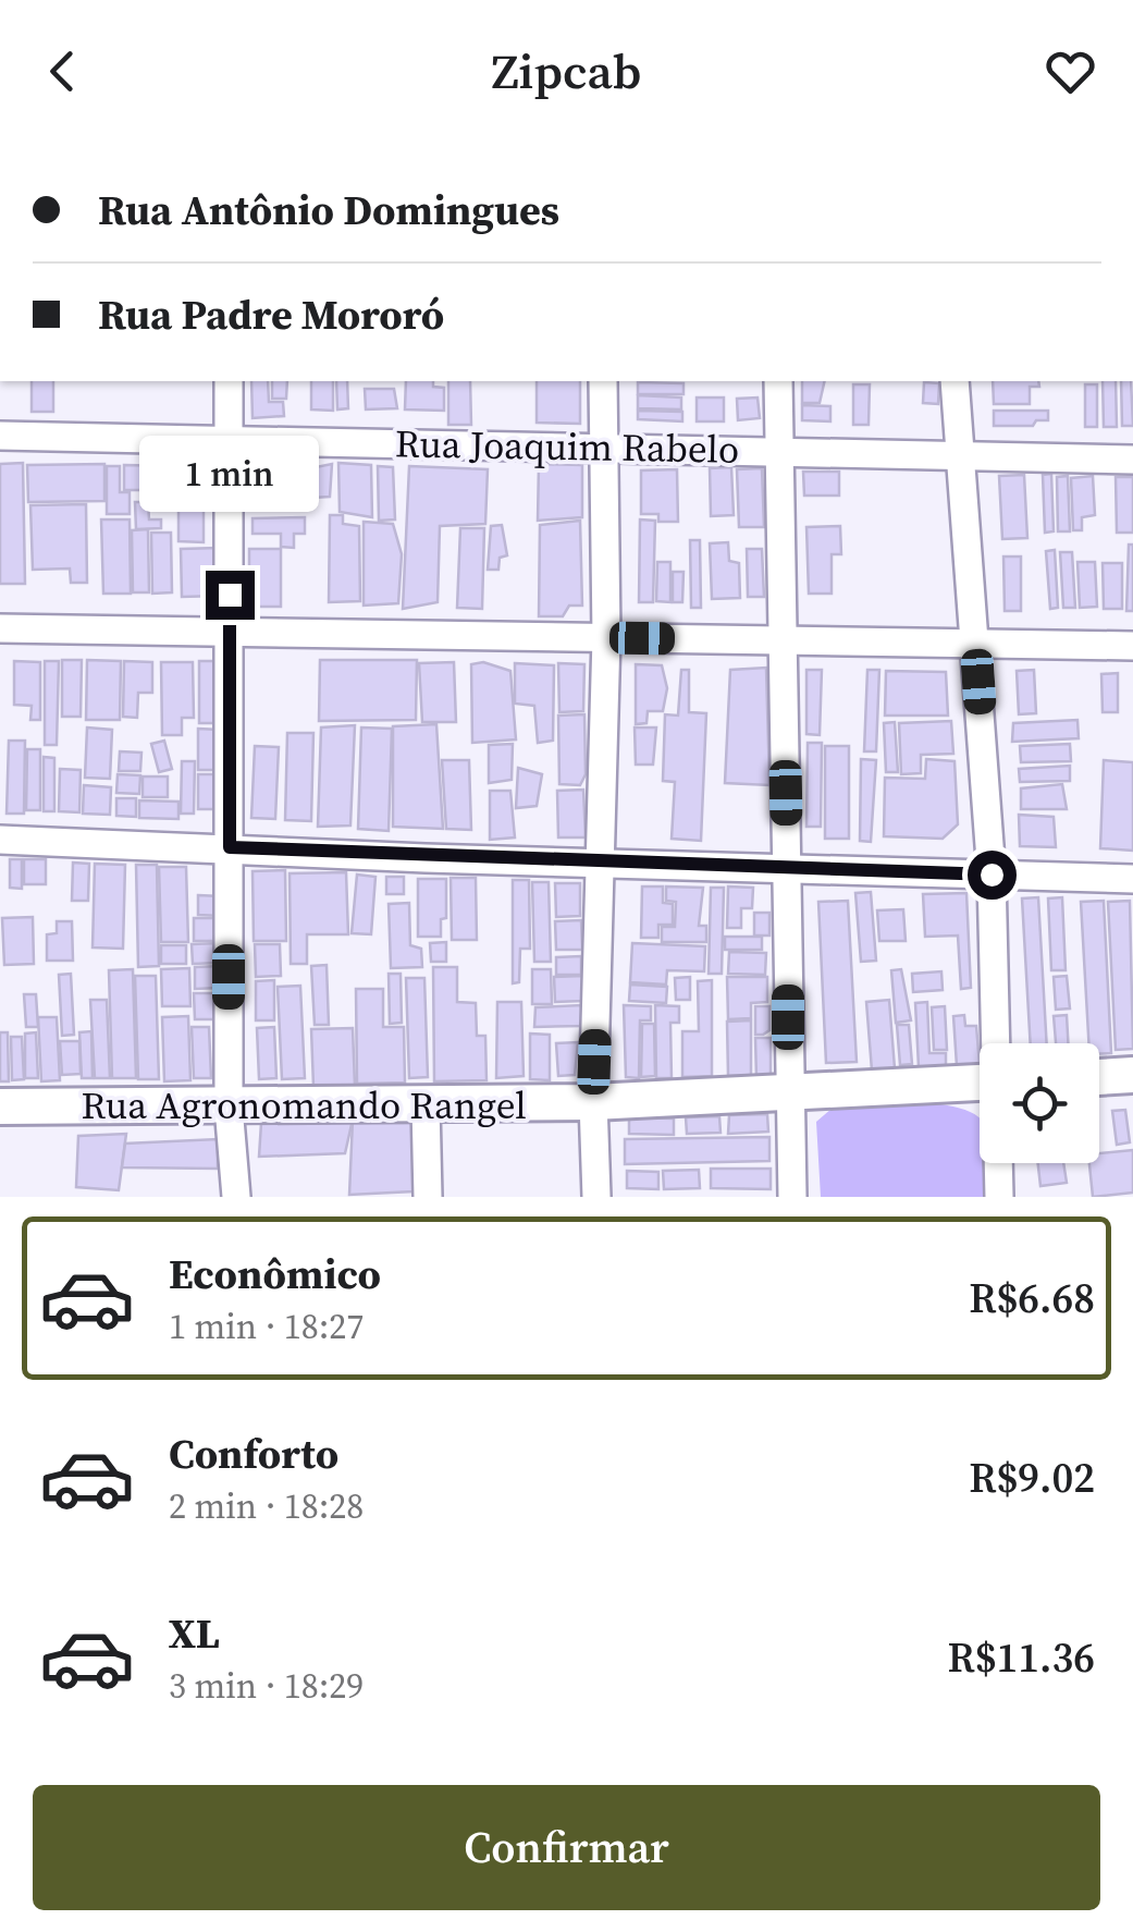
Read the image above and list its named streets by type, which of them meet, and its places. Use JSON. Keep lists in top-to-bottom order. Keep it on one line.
{"streets":{"main road":["Rua Agronomando Rangel"],"street":["Rua Joaquim Rabelo"]},"page":{"header":"Zipcab","banner":["Rua Antônio Domingues","Rua Padre Mororó"],"bubble":"1 min","list":[{"name":"Econômico","note":"1 min · 18:27","value":"R$6.68"},{"name":"Conforto","note":"2 min · 18:28","value":"R$9.02"},{"name":"XL","note":"3 min · 18:29","value":"R$11.36"}],"buttons":"Confirmar"}}
